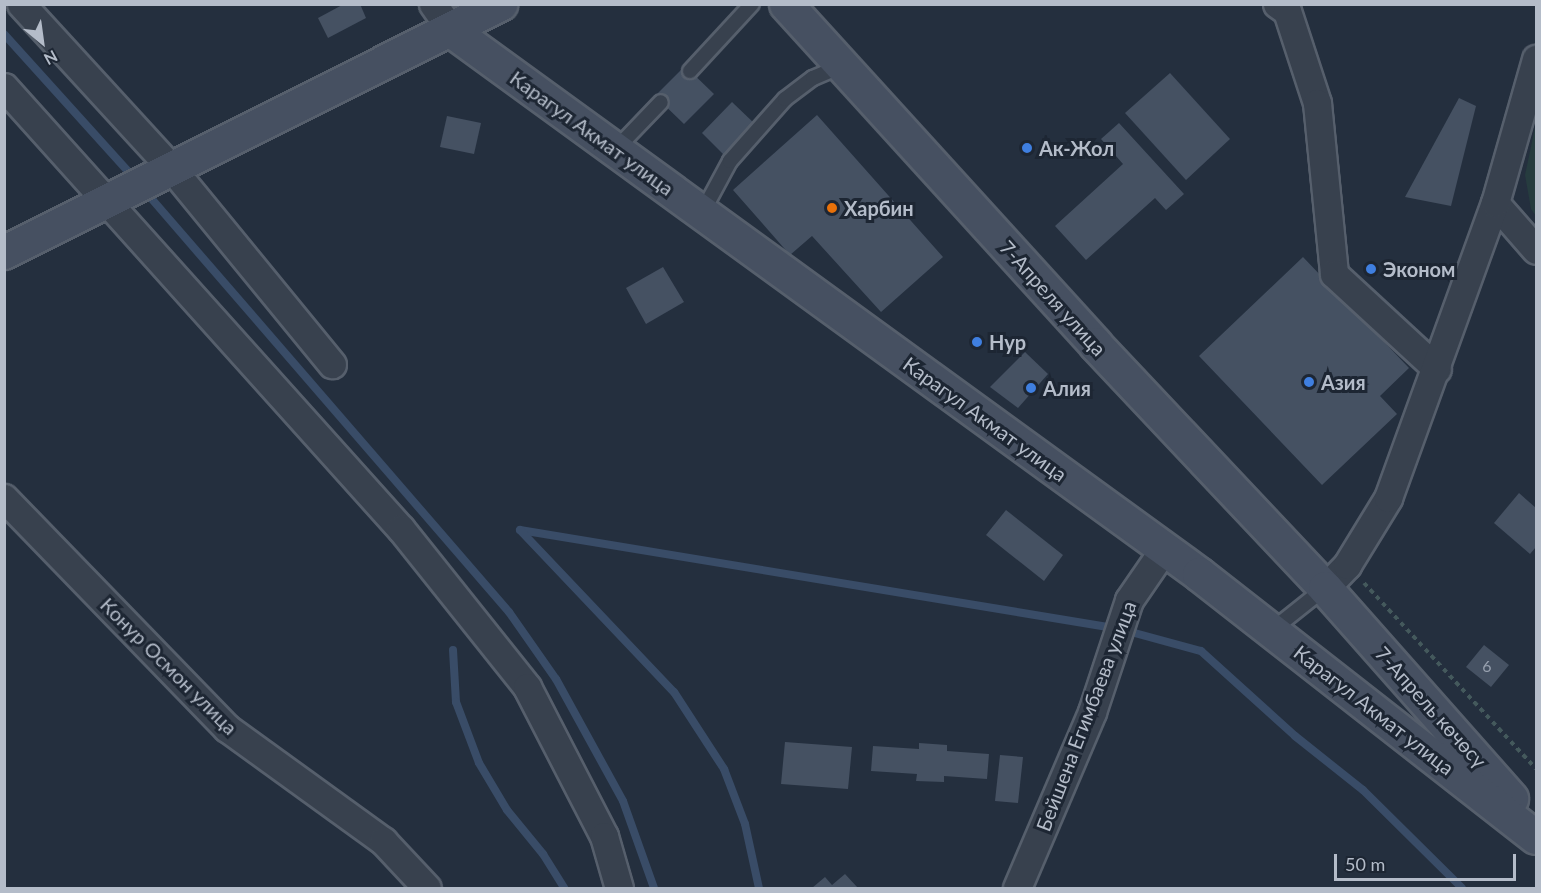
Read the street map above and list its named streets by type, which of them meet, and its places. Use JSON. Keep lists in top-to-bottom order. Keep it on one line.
{"streets":{"street":["Карагул Акмат улица","7-Апреля улица","Конур Осмон улица","7-Апрель көчөсү","Бейшена Егимбаева улица"]},"crossings":[["Карагул Акмат улица","Бейшена Егимбаева улица"],["7-Апреля улица","7-Апрель көчөсү"]],"places":["Ак-Жол","Харбин","Эконом","Нур","Азия","Алия"],"house_numbers":["6"],"scale_bar":"50 m","north":"bottom right"}
